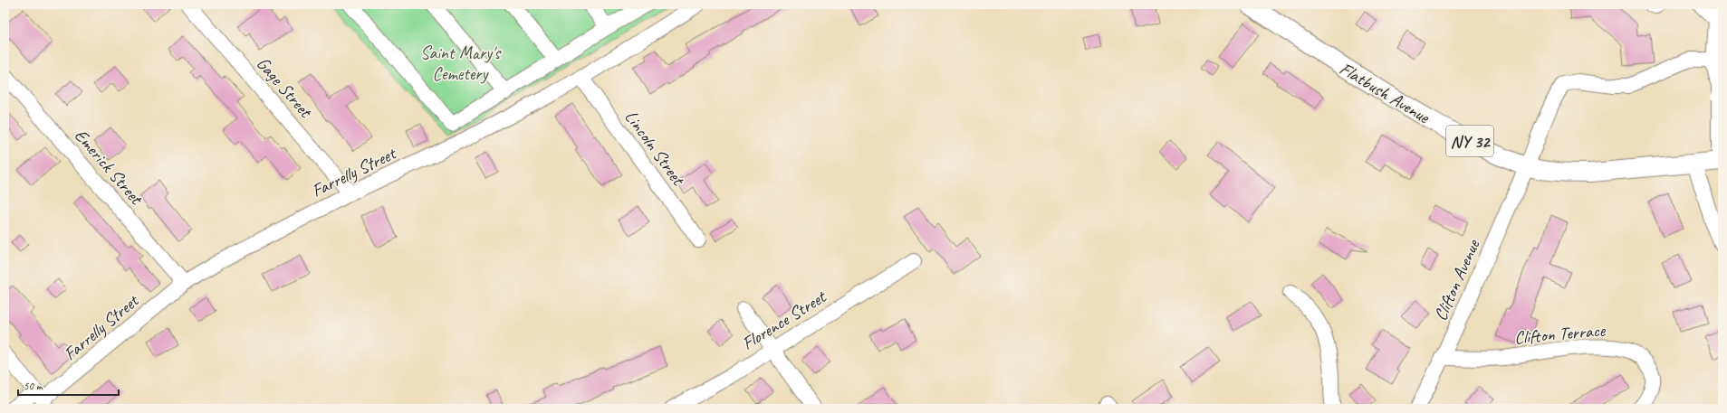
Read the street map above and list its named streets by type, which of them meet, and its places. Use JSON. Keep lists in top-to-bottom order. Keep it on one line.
{"streets":{"main road":["Flatbush Avenue","NY 32"],"street":["Gage Street","Lincoln Street","Emerick Street","Farrelly Street","Clifton Avenue","Florence Street","Clifton Terrace"]},"crossings":[["Gage Street","Farrelly Street"],["Flatbush Avenue","Clifton Avenue"],["Lincoln Street","Farrelly Street"],["Emerick Street","Farrelly Street"],["Clifton Avenue","Clifton Terrace"]],"parks":["Saint Mary's Cemetery"],"scale_bar":"50 m"}
